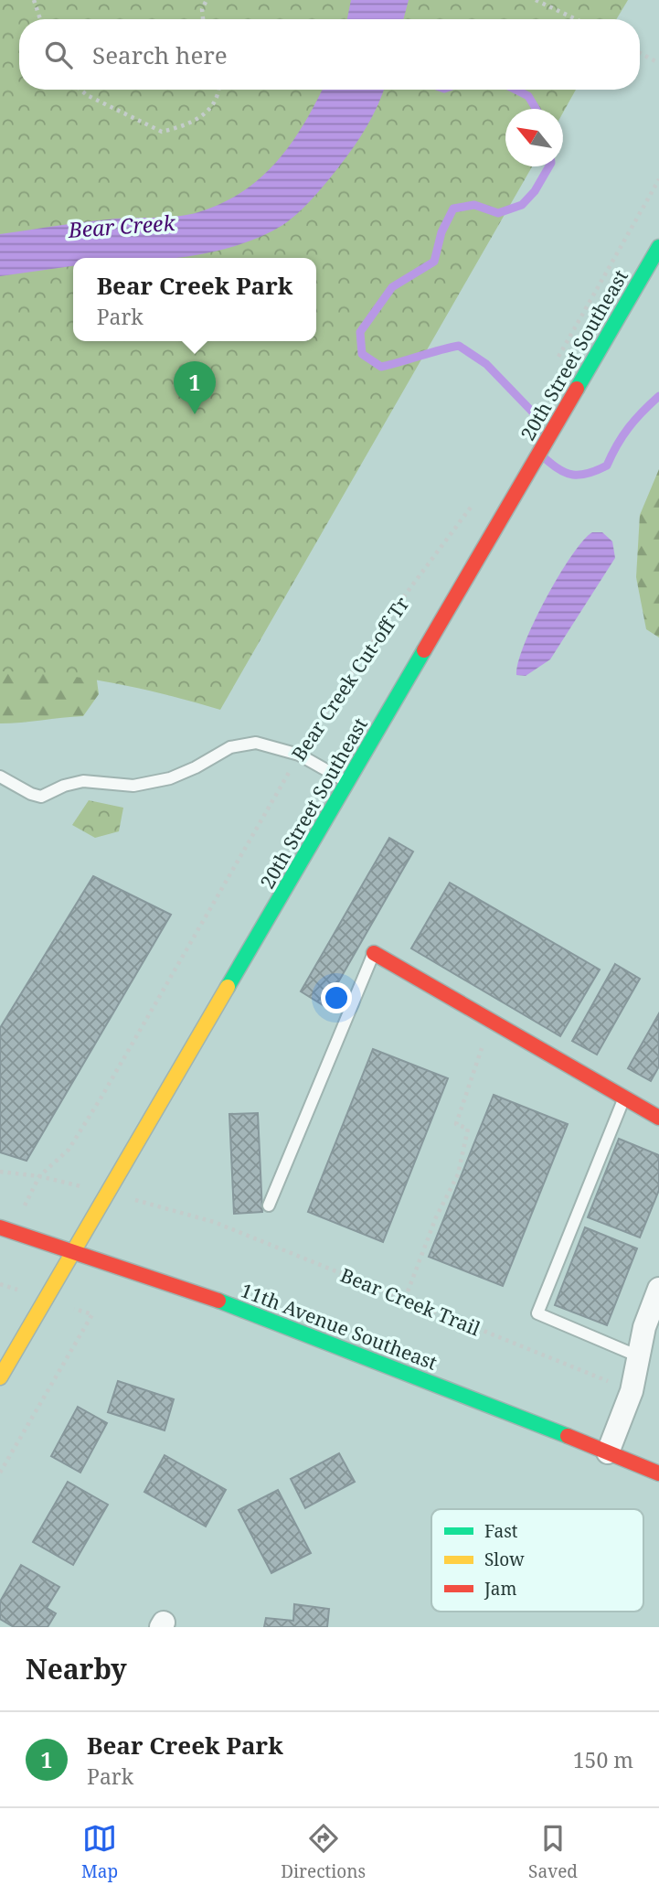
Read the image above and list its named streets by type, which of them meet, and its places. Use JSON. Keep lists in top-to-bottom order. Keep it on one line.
{"streets":{"street":["20th Street Southeast","11th Avenue Southeast"],"path":["Bear Creek Cut-off Tr","Bear Creek Trail"]},"crossings":[["20th Street Southeast","11th Avenue Southeast"]],"water":["Bear Creek"],"legend":["Fast","Slow","Jam"],"north":"top left","page":{"search":"Search here","popup":["Bear Creek Park","Park"],"pins":"1","heading":"Nearby","list":[{"mark":"1","name":"Bear Creek Park","note":"Park","value":"150 m"}],"nav":["Map","Directions","Saved"]}}
